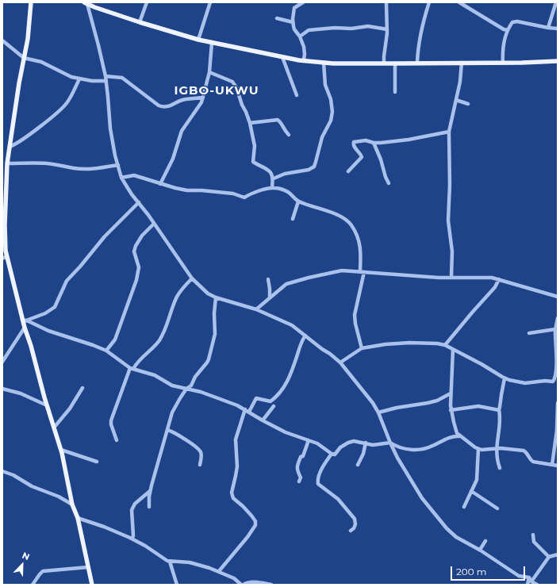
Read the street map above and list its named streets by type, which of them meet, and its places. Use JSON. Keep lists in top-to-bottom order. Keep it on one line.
{"districts":["IGBO-UKWU"],"scale_bar":"200 m","north":"top right"}
